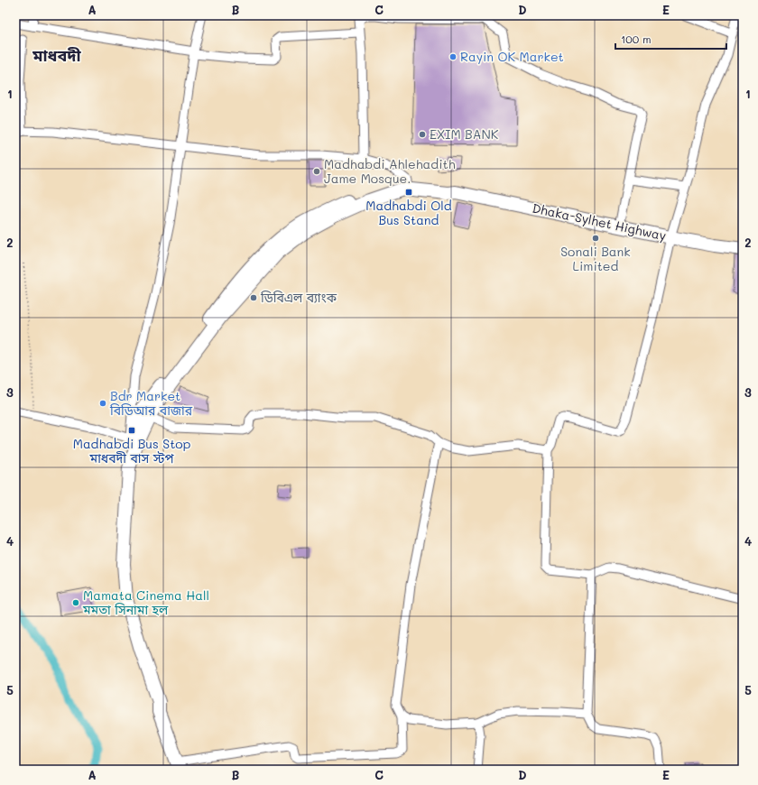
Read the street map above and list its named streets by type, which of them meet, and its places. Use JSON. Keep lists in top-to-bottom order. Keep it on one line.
{"streets":{"highway":["Dhaka-Sylhet Highway"]},"districts":["মাধবদী"],"places":{"other":["Rayin OK Market","EXIM BANK","Madhabdi Ahlehadith Jame Mosque.","Sonali Bank Limited","ডিবিএল ব্যাংক","Bdr Market বিডিআর বাজার","Mamata Cinema Hall মমতা সিনামা হল"],"transit":["Madhabdi Old Bus Stand","Madhabdi Bus Stop মাধবদী বাস স্টপ"]},"scale_bar":"100 m","grid":{"columns":["A","B","C","D","E"],"rows":["1","2","3","4","5"]}}
